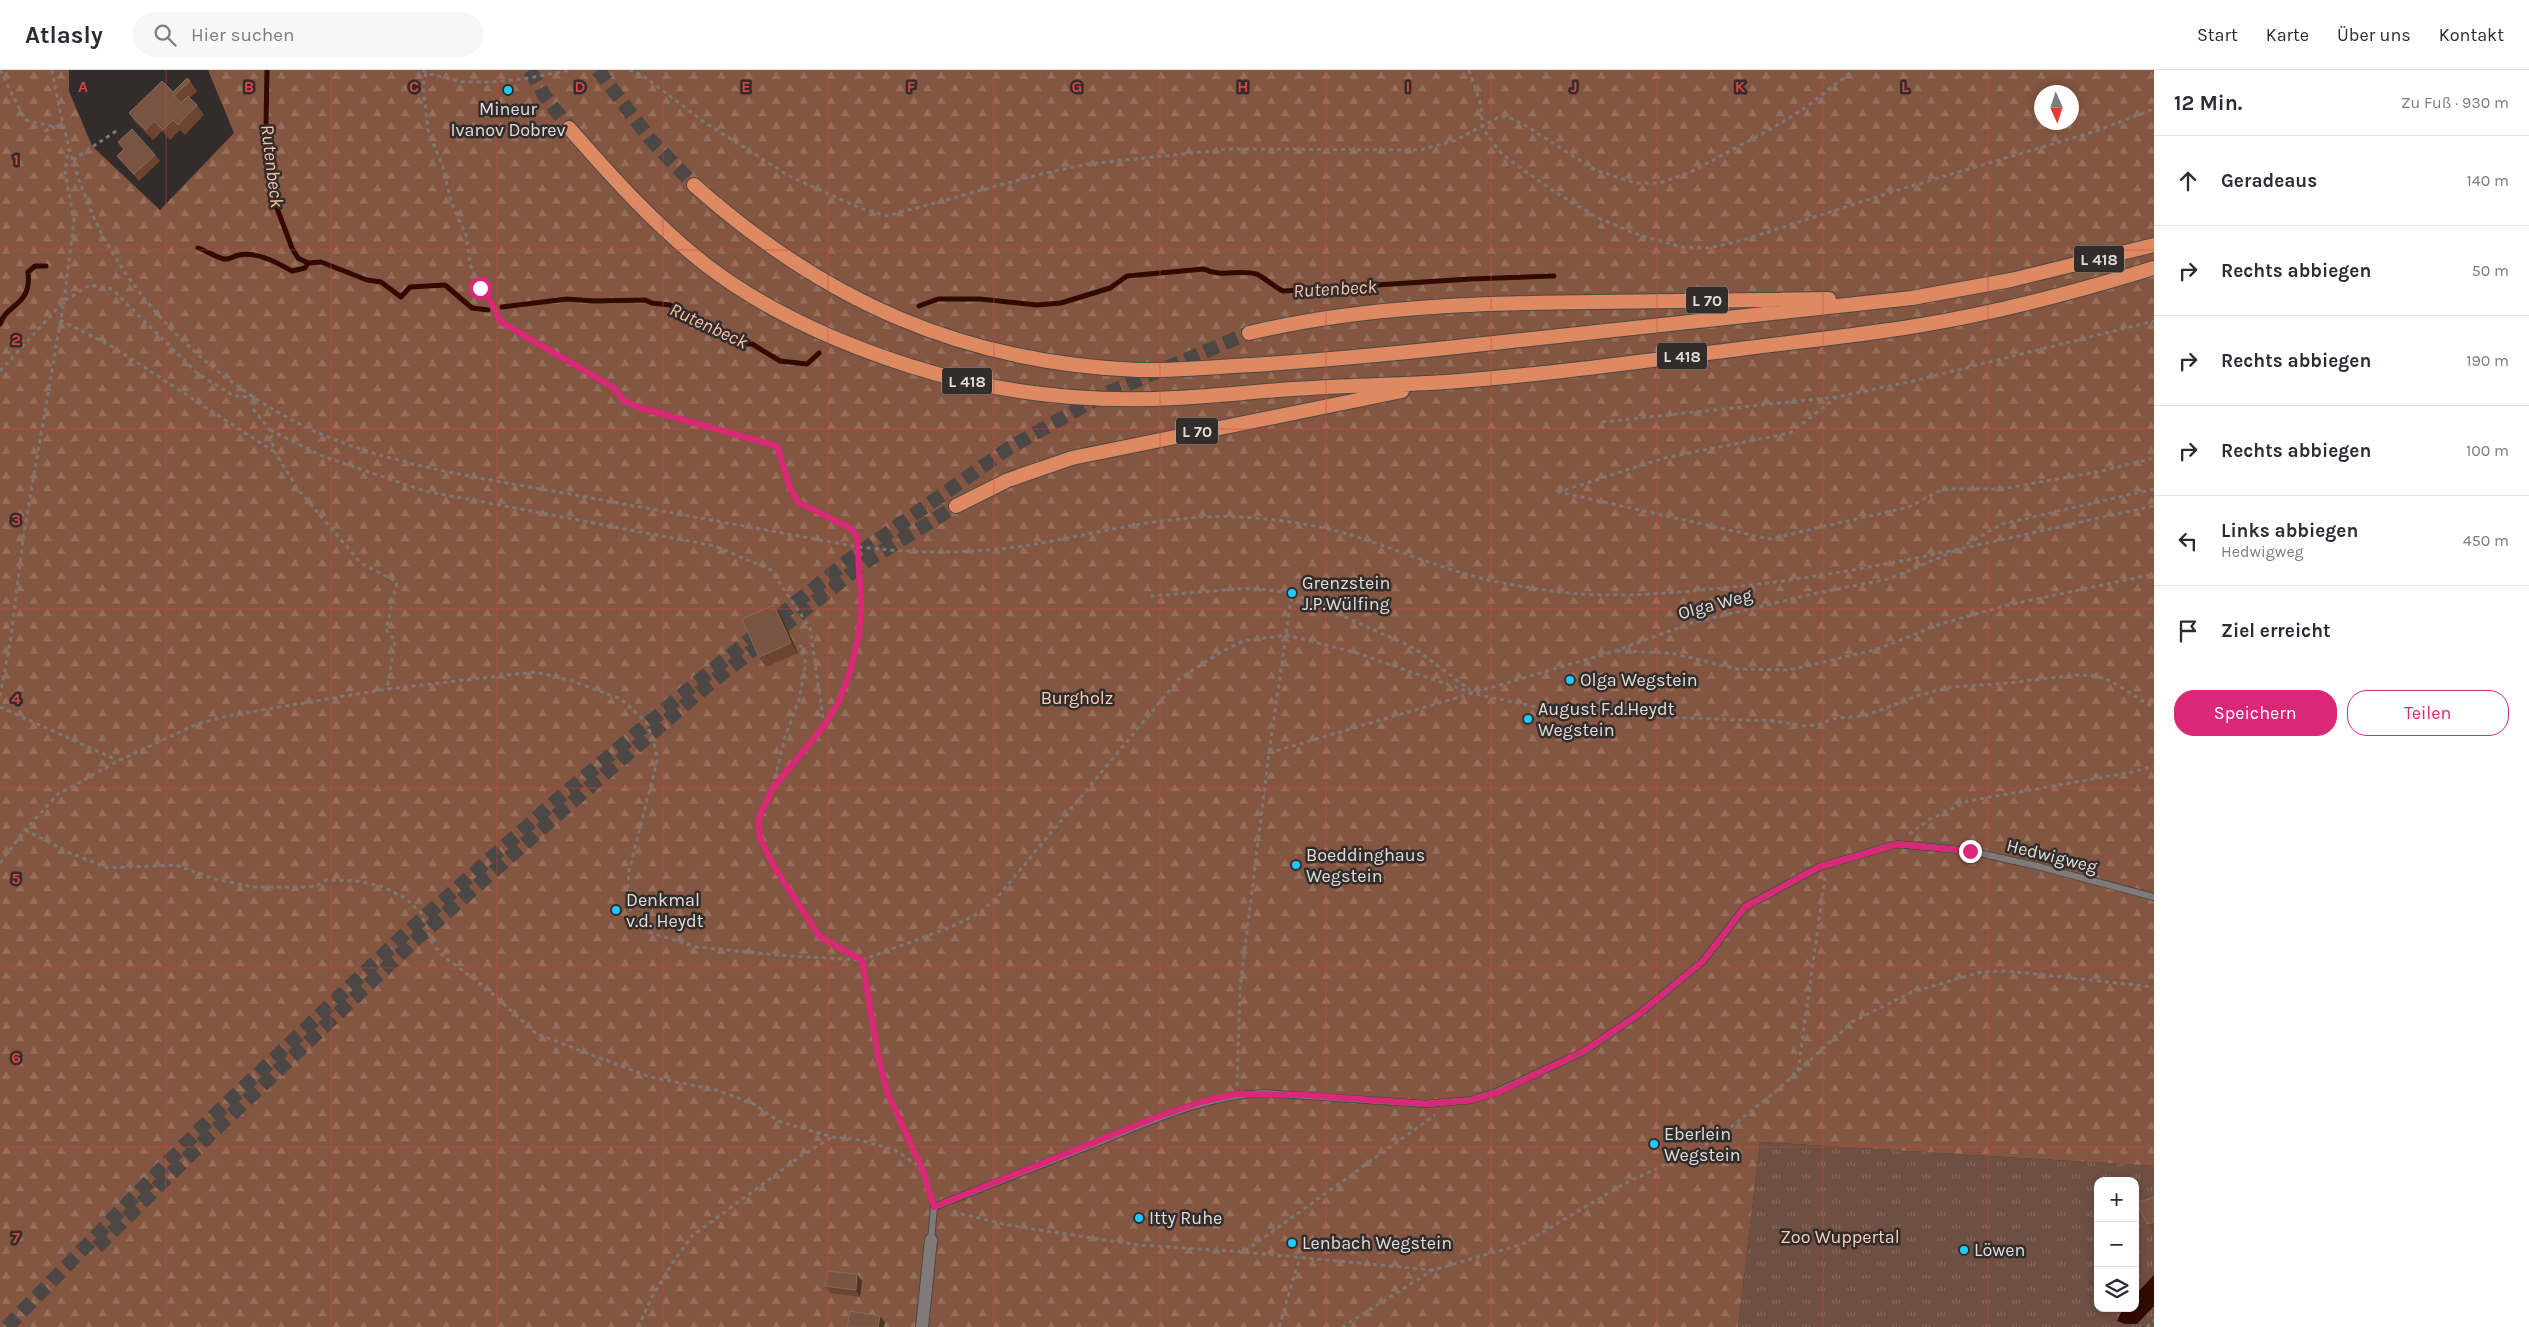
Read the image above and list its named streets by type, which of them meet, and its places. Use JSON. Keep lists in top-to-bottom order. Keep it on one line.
{"streets":{"highway":["L 418","L 70"],"lane":["Hedwigweg"],"path":["Olga Weg"]},"crossings":[["L 418","L 70"]],"water":["Rutenbeck"],"parks":["Burgholz","Zoo Wuppertal"],"places":["Mineur Ivanov Dobrev","Grenzstein J.P.Wülfing","Olga Wegstein","August F.d.Heydt Wegstein","Boeddinghaus Wegstein","Denkmal v.d. Heydt","Eberlein Wegstein","Itty Ruhe","Lenbach Wegstein","Löwen"],"north":"bottom","page":{"header":"Atlasly","search":"Hier suchen","nav":["Start","Karte","Über uns","Kontakt"],"heading":["12 Min.","Zu Fuß · 930 m"],"list":[["Geradeaus","140 m"],["Rechts abbiegen","50 m"],["Rechts abbiegen","190 m"],["Rechts abbiegen","100 m"],["Links abbiegen","Hedwigweg","450 m"],"Ziel erreicht"],"buttons":["Speichern","Teilen"],"map_buttons":["+","−"]},"grid":{"columns":["A","B","C","D","E","F","G","H","I","J","K","L"],"rows":["1","2","3","4","5","6","7"]}}
